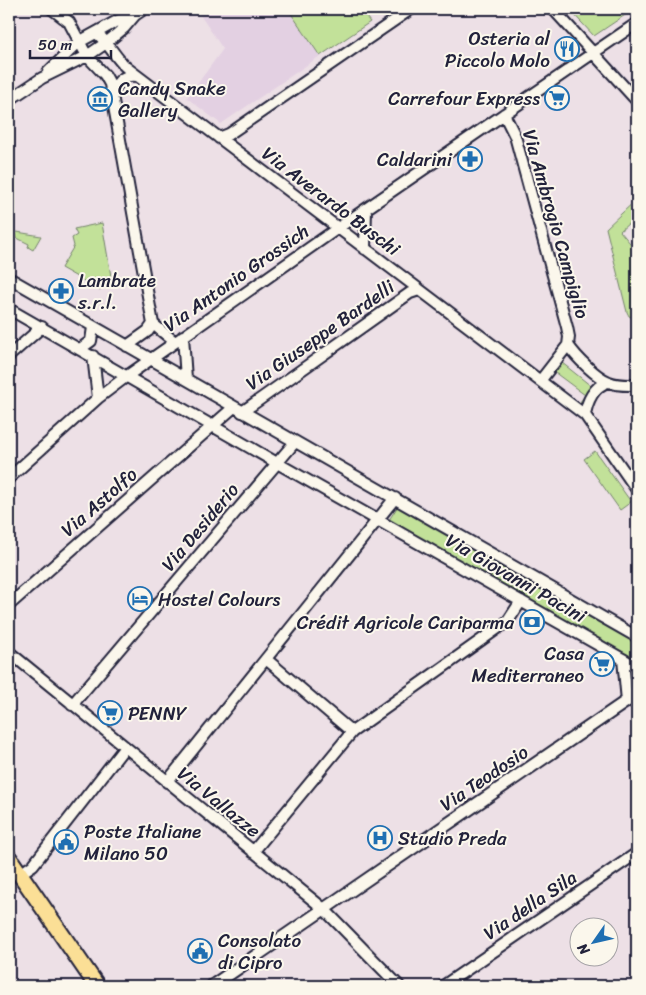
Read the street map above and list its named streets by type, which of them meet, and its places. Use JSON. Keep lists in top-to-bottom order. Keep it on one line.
{"streets":{"street":["Via Averardo Buschi","Via Ambrogio Campiglio","Via Antonio Grossich","Via Giuseppe Bardelli","Via Astolfo","Via Desiderio","Via Giovanni Pacini","Via Teodosio","Via Vallazze","Via della Sila"]},"crossings":[["Via Averardo Buschi","Via Antonio Grossich"],["Via Averardo Buschi","Via Giuseppe Bardelli"],["Via Ambrogio Campiglio","Via Antonio Grossich"],["Via Antonio Grossich","Via Giovanni Pacini"],["Via Giuseppe Bardelli","Via Giovanni Pacini"],["Via Astolfo","Via Giovanni Pacini"],["Via Desiderio","Via Giovanni Pacini"],["Via Desiderio","Via Vallazze"],["Via Teodosio","Via Vallazze"]],"places":{"restaurant":["Osteria al Piccolo Molo"],"supermarket":["Carrefour Express","Casa Mediterraneo","PENNY"],"museum":["Candy Snake Gallery"],"pharmacy":["Caldarini","Lambrate s.r.l."],"hotel":["Hostel Colours"],"bank":["Crédit Agricole Cariparma"],"hospital":["Studio Preda"],"public building":["Poste Italiane Milano 50","Consolato di Cipro"]},"scale_bar":"50 m","north":"bottom left"}
